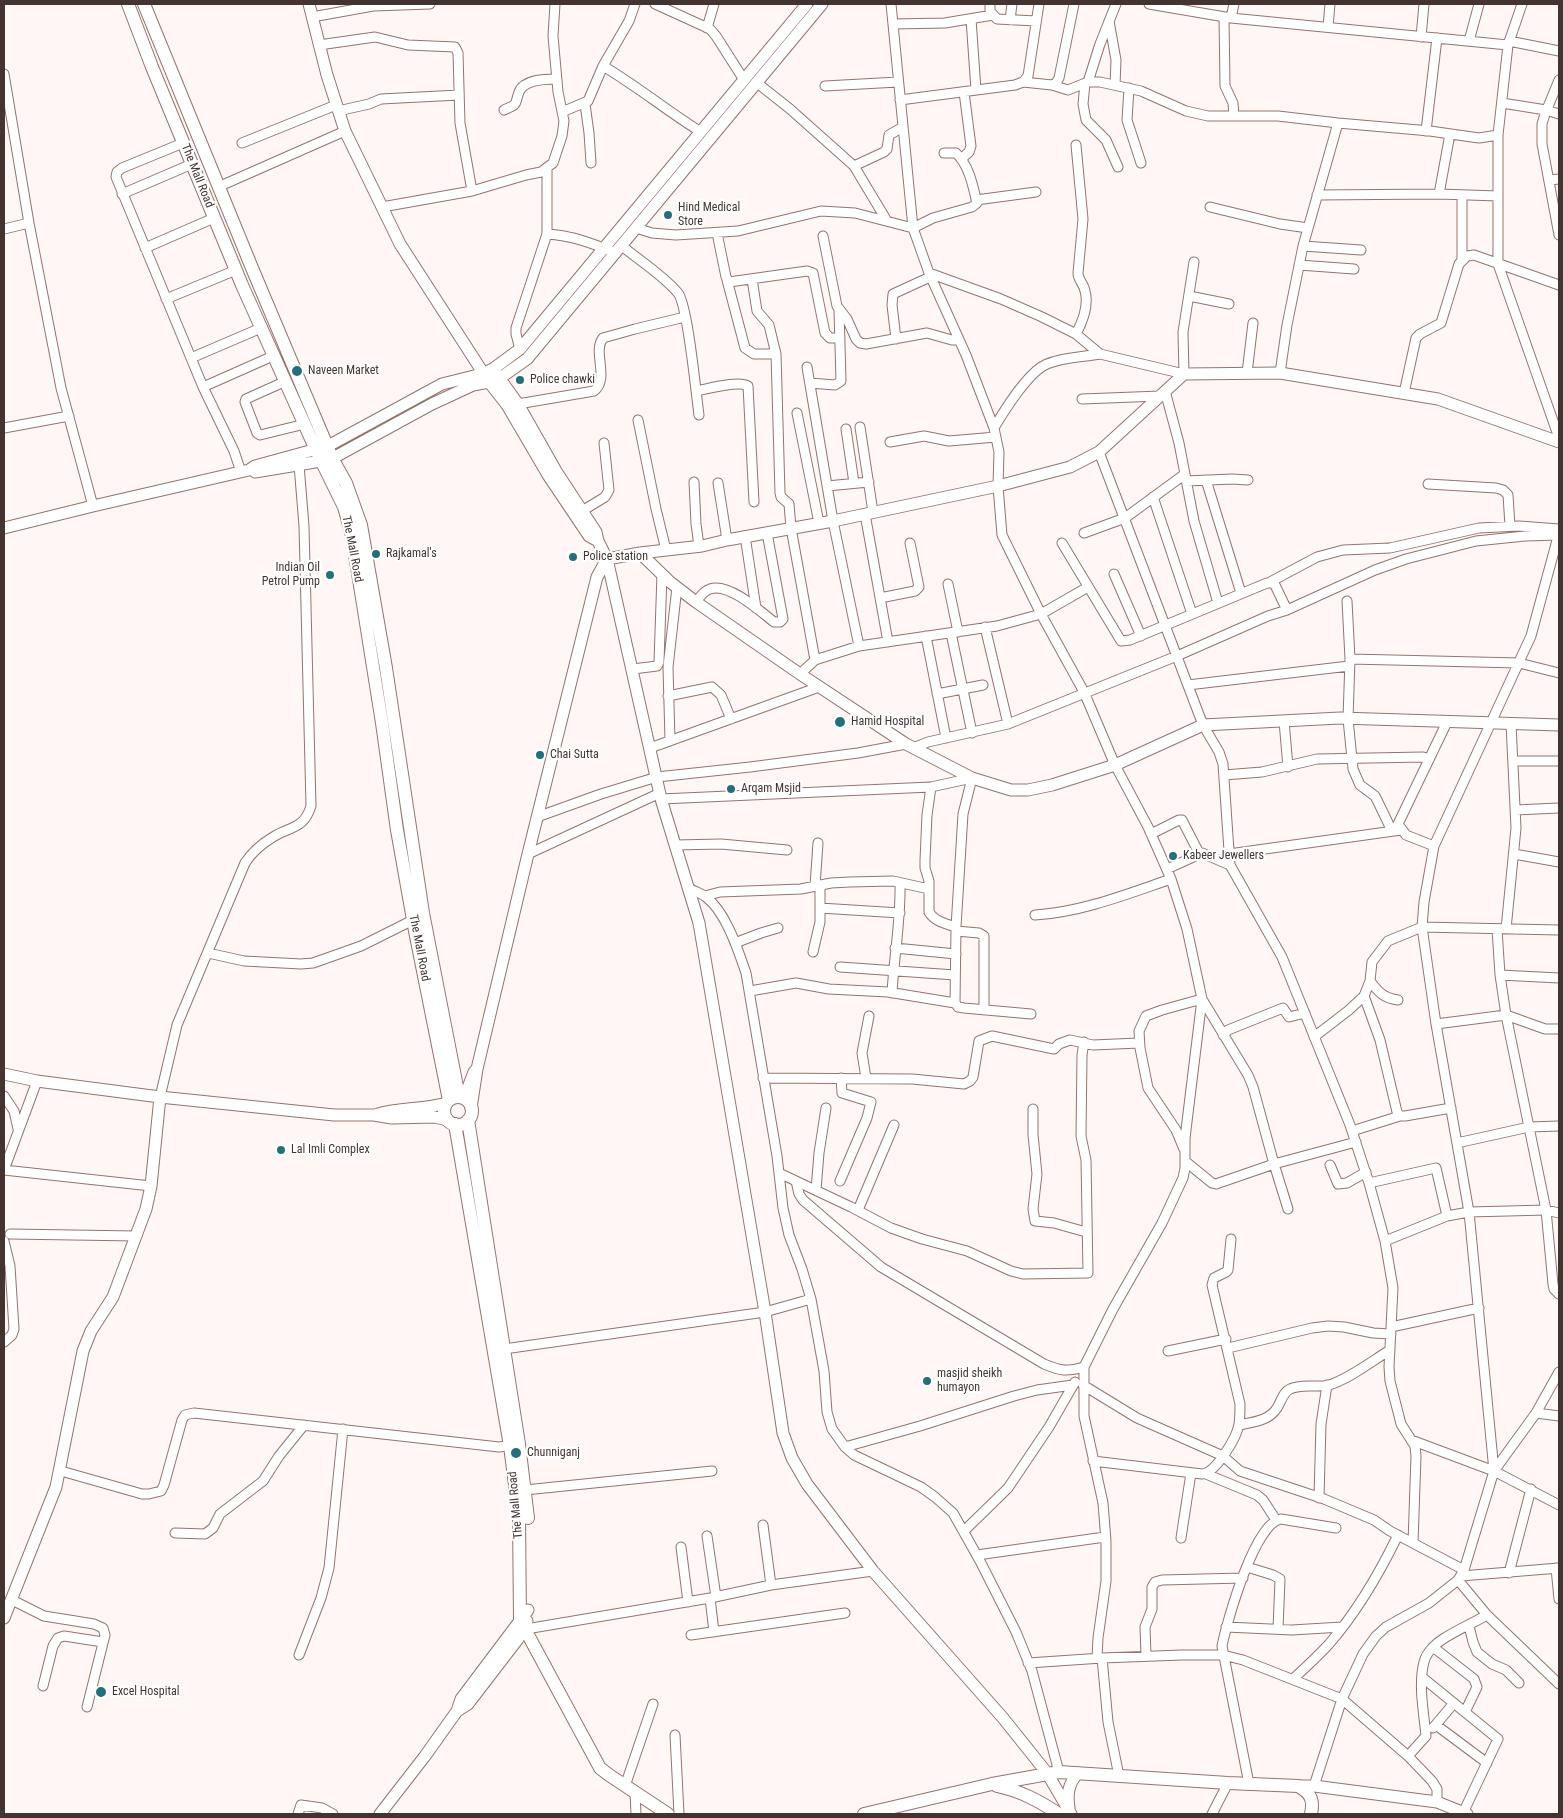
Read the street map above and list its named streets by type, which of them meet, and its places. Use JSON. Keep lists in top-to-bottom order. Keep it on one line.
{"streets":{"main road":["The Mall Road"]},"places":["Hind Medical Store","Naveen Market","Police chawki","Rajkamal's","Police station","Indian Oil Petrol Pump","Hamid Hospital","Chai Sutta","Arqam Msjid","Kabeer Jewellers","Lal Imli Complex","masjid sheikh humayon","Chunniganj","Excel Hospital"]}
